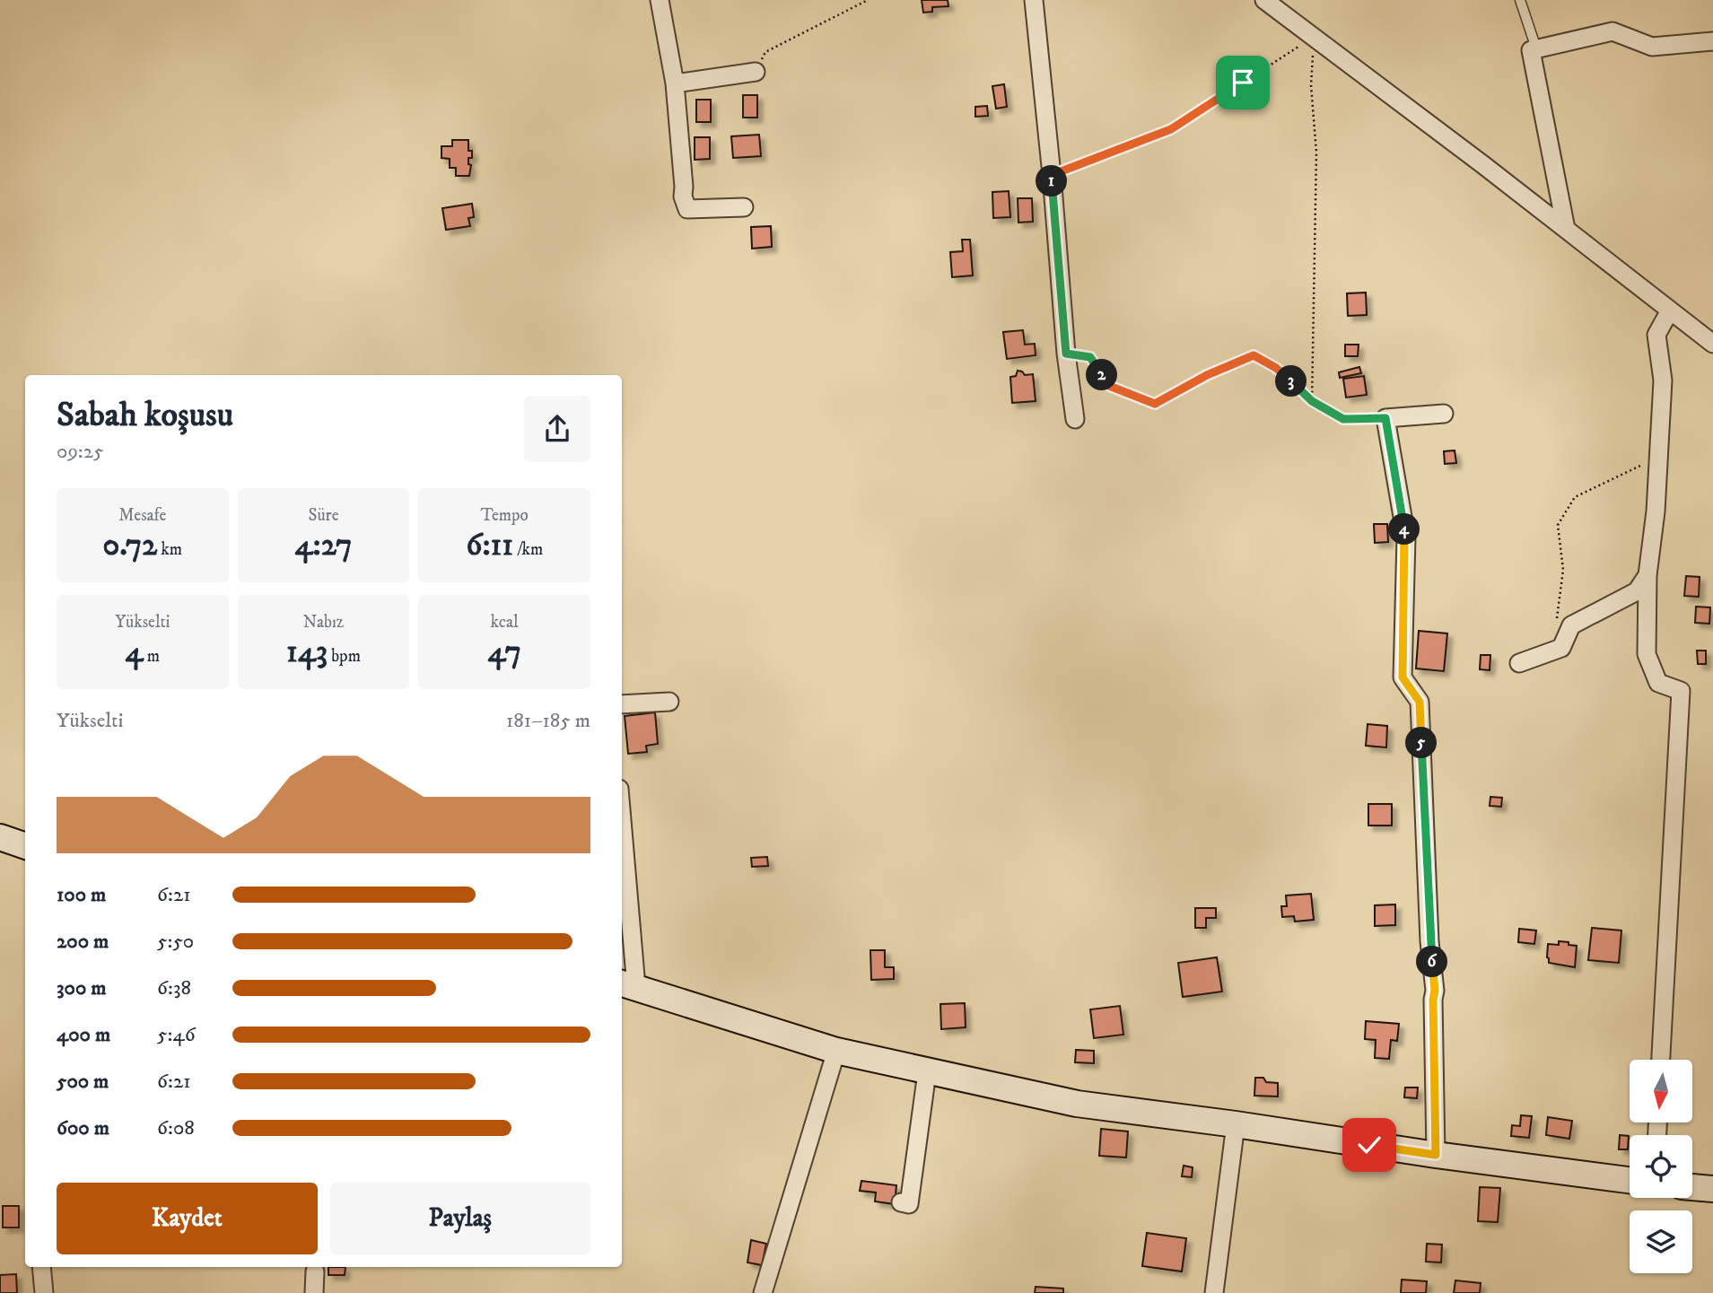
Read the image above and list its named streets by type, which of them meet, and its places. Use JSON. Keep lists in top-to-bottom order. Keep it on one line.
{"north":"bottom","page":{"pins":["1","2","3","4","5","6"],"heading":["Sabah koşusu","09:25"],"stats":[["Mesafe","0.72 km"],["Süre","4:27"],["Tempo","6:11 /km"],["Yükselti","4 m"],["Nabız","143 bpm"],["kcal","47"]],"chart":["Yükselti","181–185 m"],"list":[{"name":"100 m","note":"6:21"},{"name":"200 m","note":"5:50"},{"name":"300 m","note":"6:38"},{"name":"400 m","note":"5:46"},{"name":"500 m","note":"6:21"},{"name":"600 m","note":"6:08"}],"buttons":["Kaydet","Paylaş"]}}
